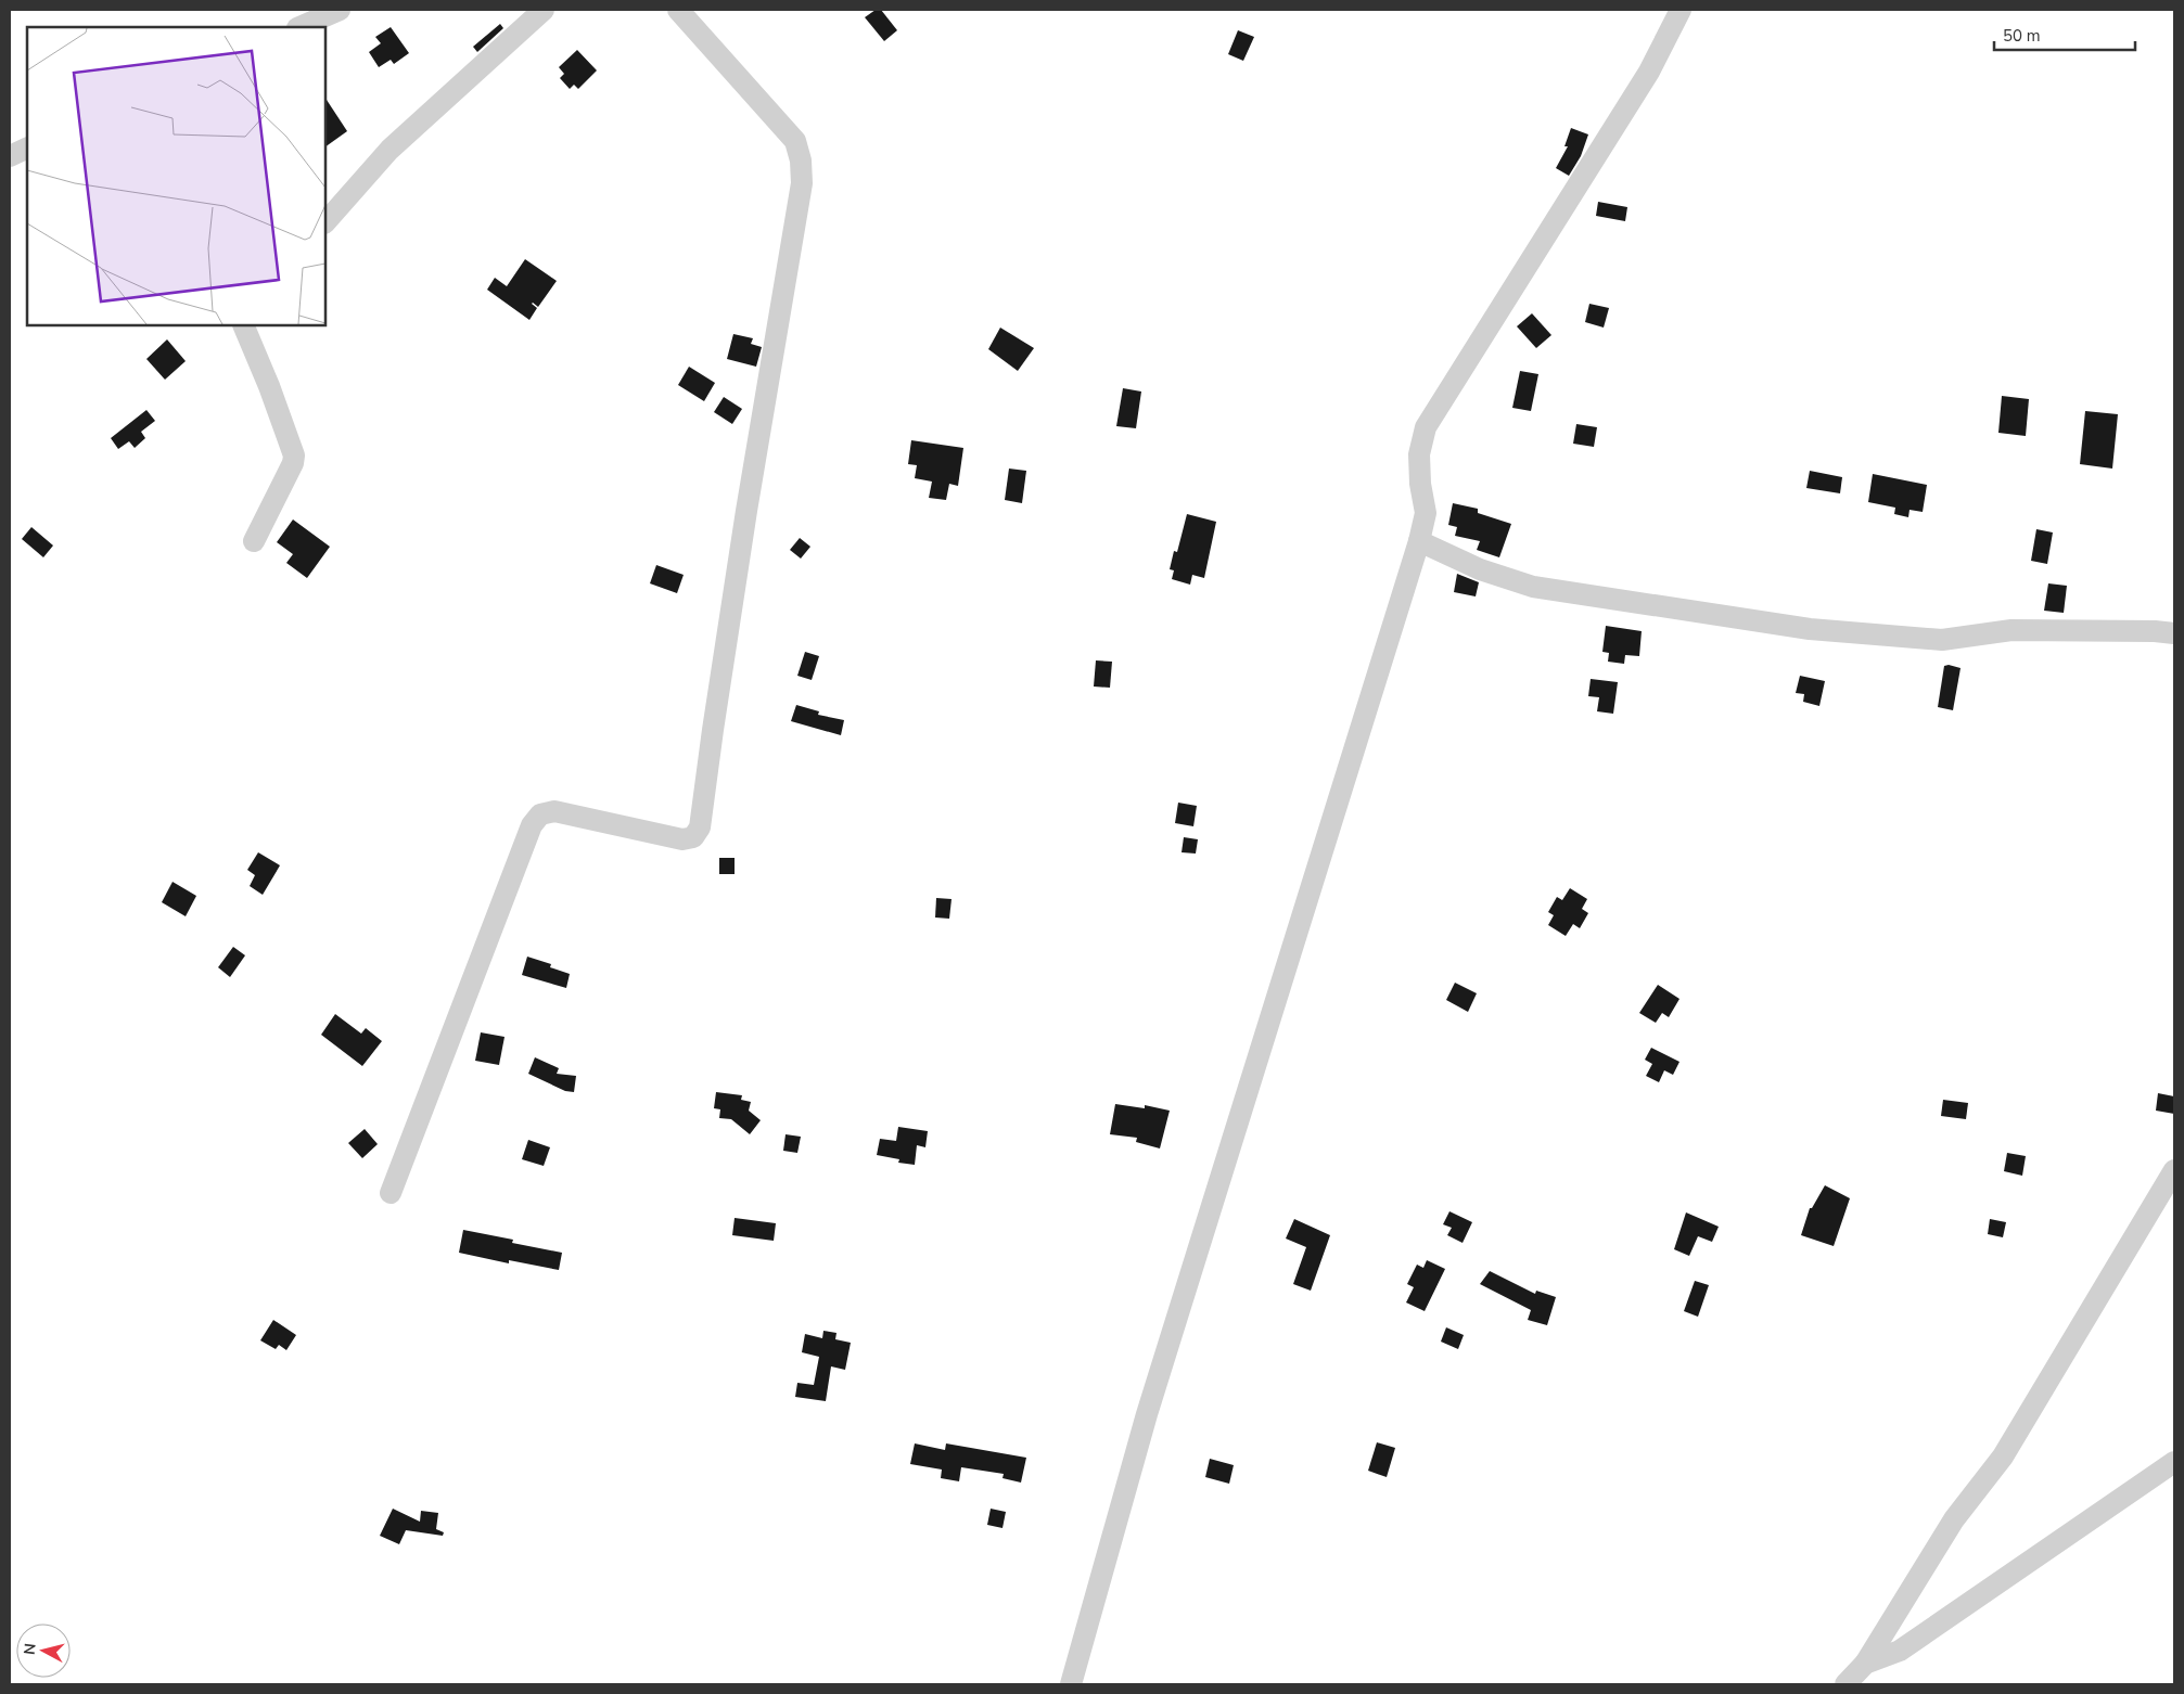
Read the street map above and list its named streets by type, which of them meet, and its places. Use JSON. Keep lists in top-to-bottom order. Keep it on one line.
{"scale_bar":"50 m","north":"left"}
